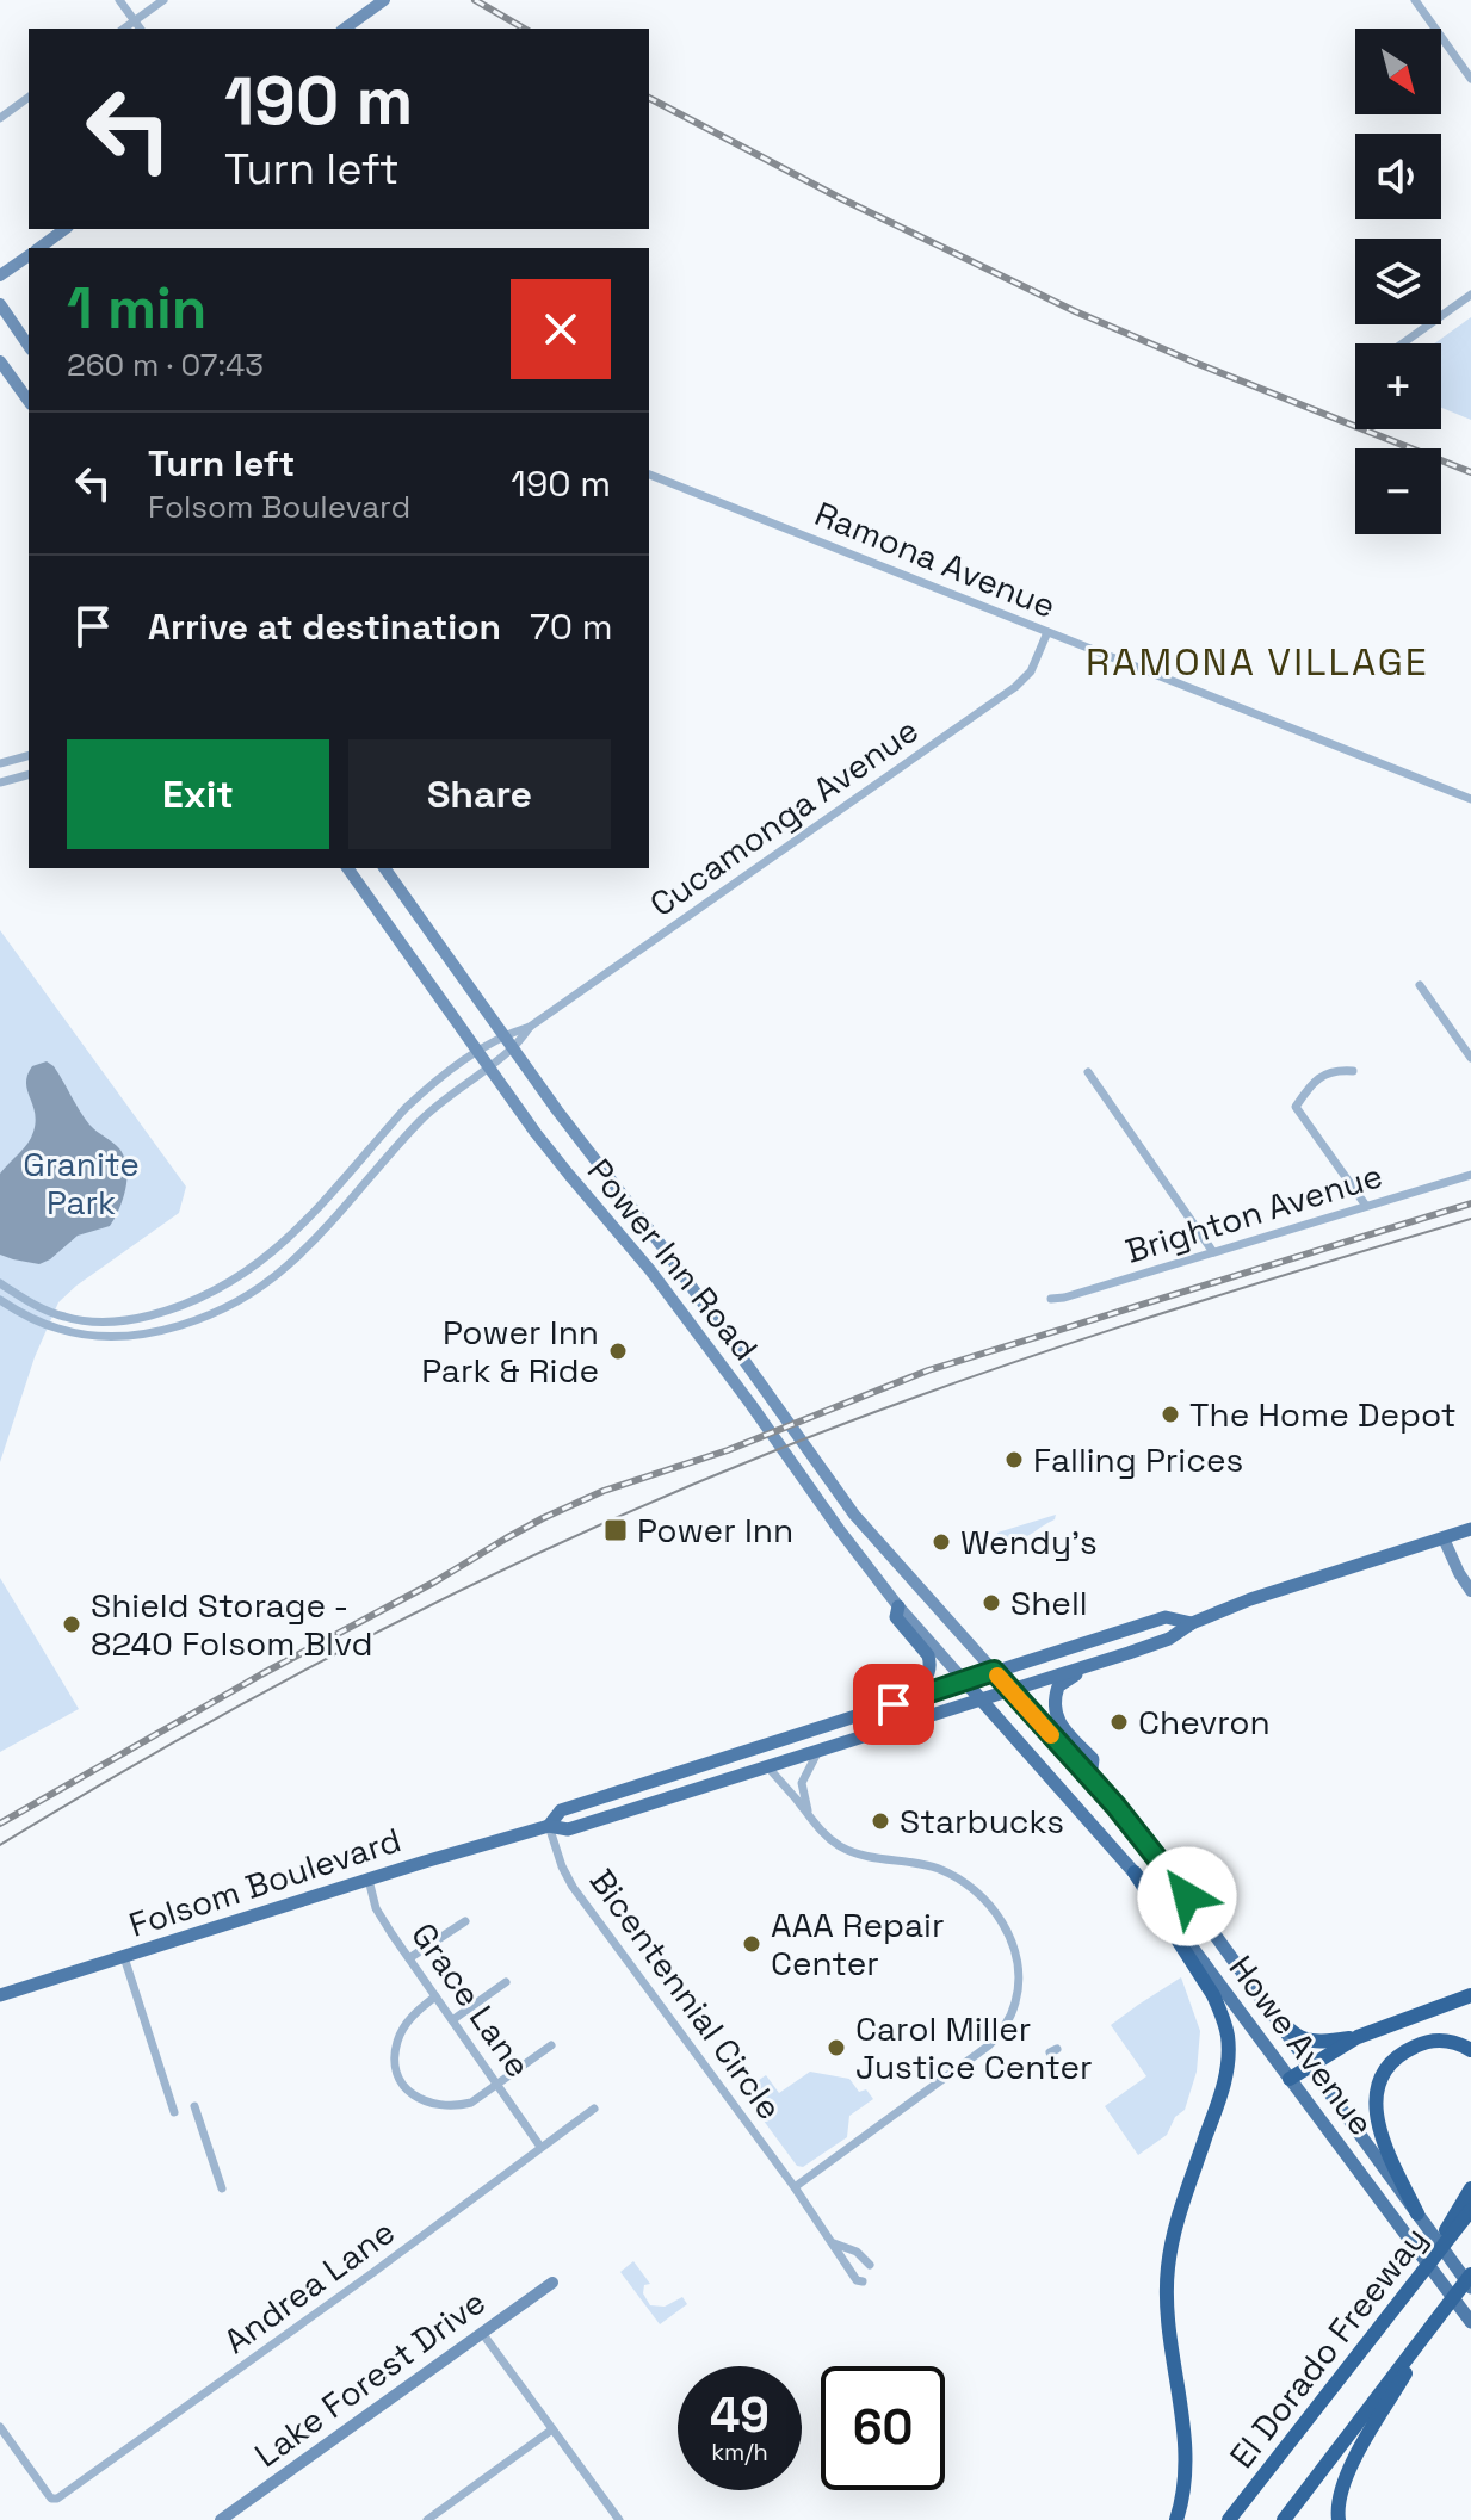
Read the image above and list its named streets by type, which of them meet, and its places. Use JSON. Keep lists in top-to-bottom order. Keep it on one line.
{"streets":{"highway":["El Dorado Freeway"],"main road":["Power Inn Road","Folsom Boulevard","Howe Avenue","Lake Forest Drive"],"street":["Ramona Avenue","Cucamonga Avenue","Brighton Avenue","Bicentennial Circle","Grace Lane","Andrea Lane"]},"crossings":[["Ramona Avenue","Cucamonga Avenue"],["Cucamonga Avenue","Power Inn Road"],["Power Inn Road","Folsom Boulevard"],["Power Inn Road","Howe Avenue"],["Folsom Boulevard","Bicentennial Circle"],["Folsom Boulevard","Grace Lane"],["Folsom Boulevard","Howe Avenue"],["Grace Lane","Andrea Lane"]],"districts":["RAMONA VILLAGE"],"parks":["Granite Park"],"places":{"other":["Power Inn Park & Ride","The Home Depot","Falling Prices","Wendy's","Shell","Shield Storage - 8240 Folsom Blvd","Chevron","Starbucks","AAA Repair Center","Carol Miller Justice Center"],"transit":["Power Inn"]},"north":"bottom right","page":{"map_buttons":["+","−"],"turn":["190 m","Turn left"],"heading":["1 min","260 m · 07:43"],"list":[{"name":"Turn left","note":"Folsom Boulevard","value":"190 m"},{"name":"Arrive at destination","value":"70 m"}],"buttons":["Exit","Share"],"speed":"49 km/h","limit":"60"}}
